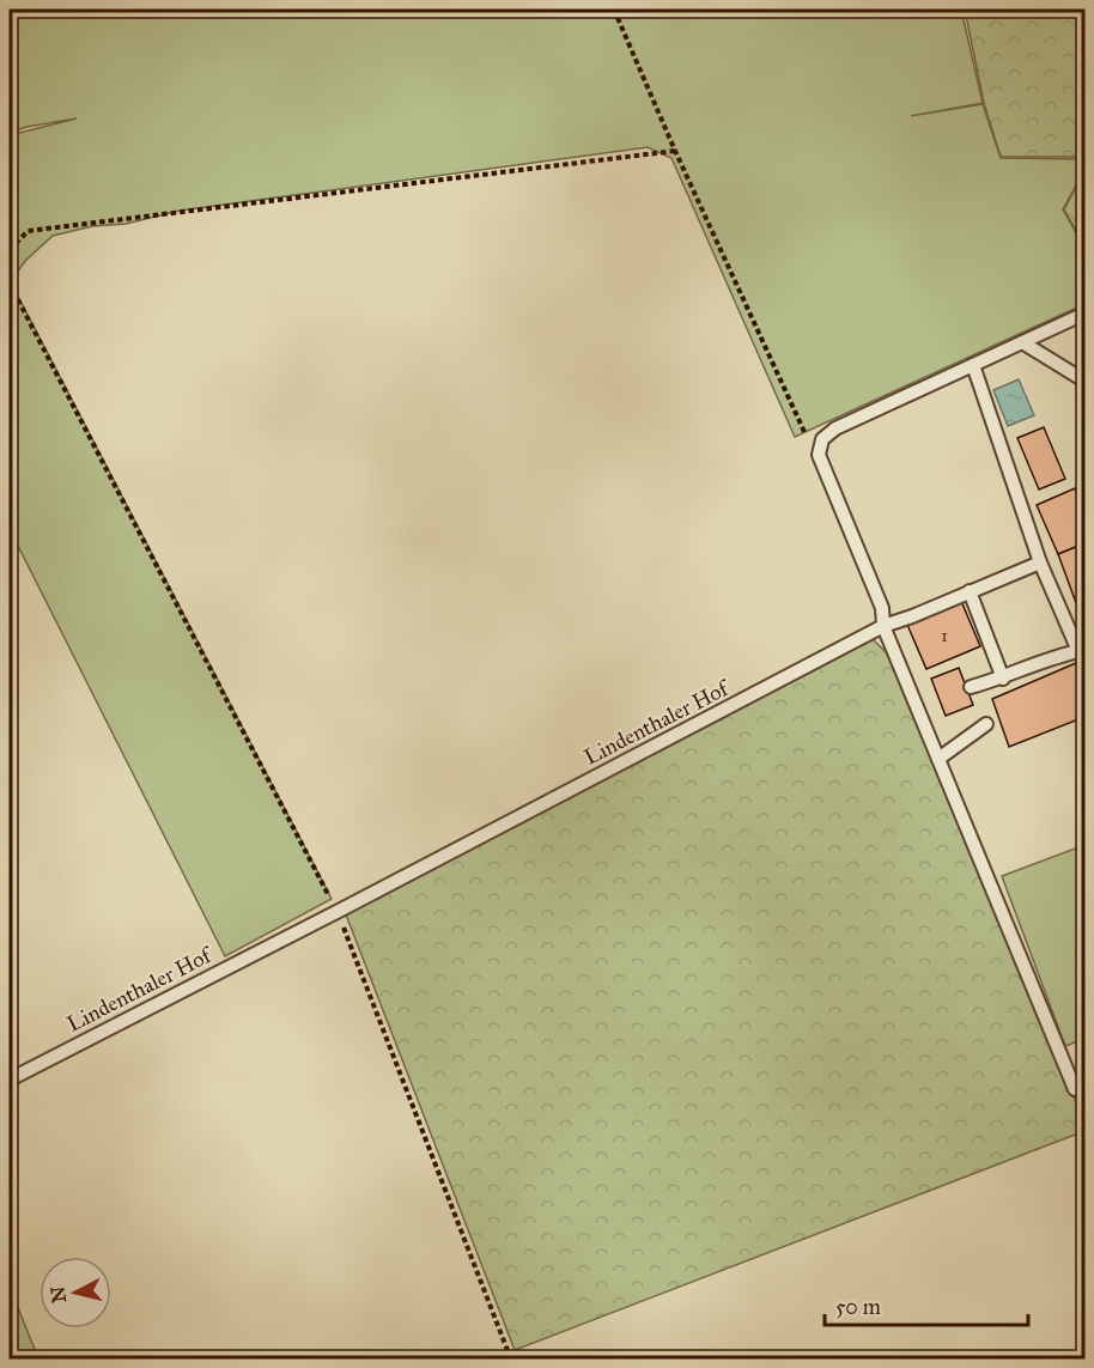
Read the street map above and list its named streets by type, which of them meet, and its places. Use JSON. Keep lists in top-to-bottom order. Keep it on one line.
{"streets":{"lane":["Lindenthaler Hof"]},"house_numbers":["1"],"scale_bar":"50 m","north":"left"}
